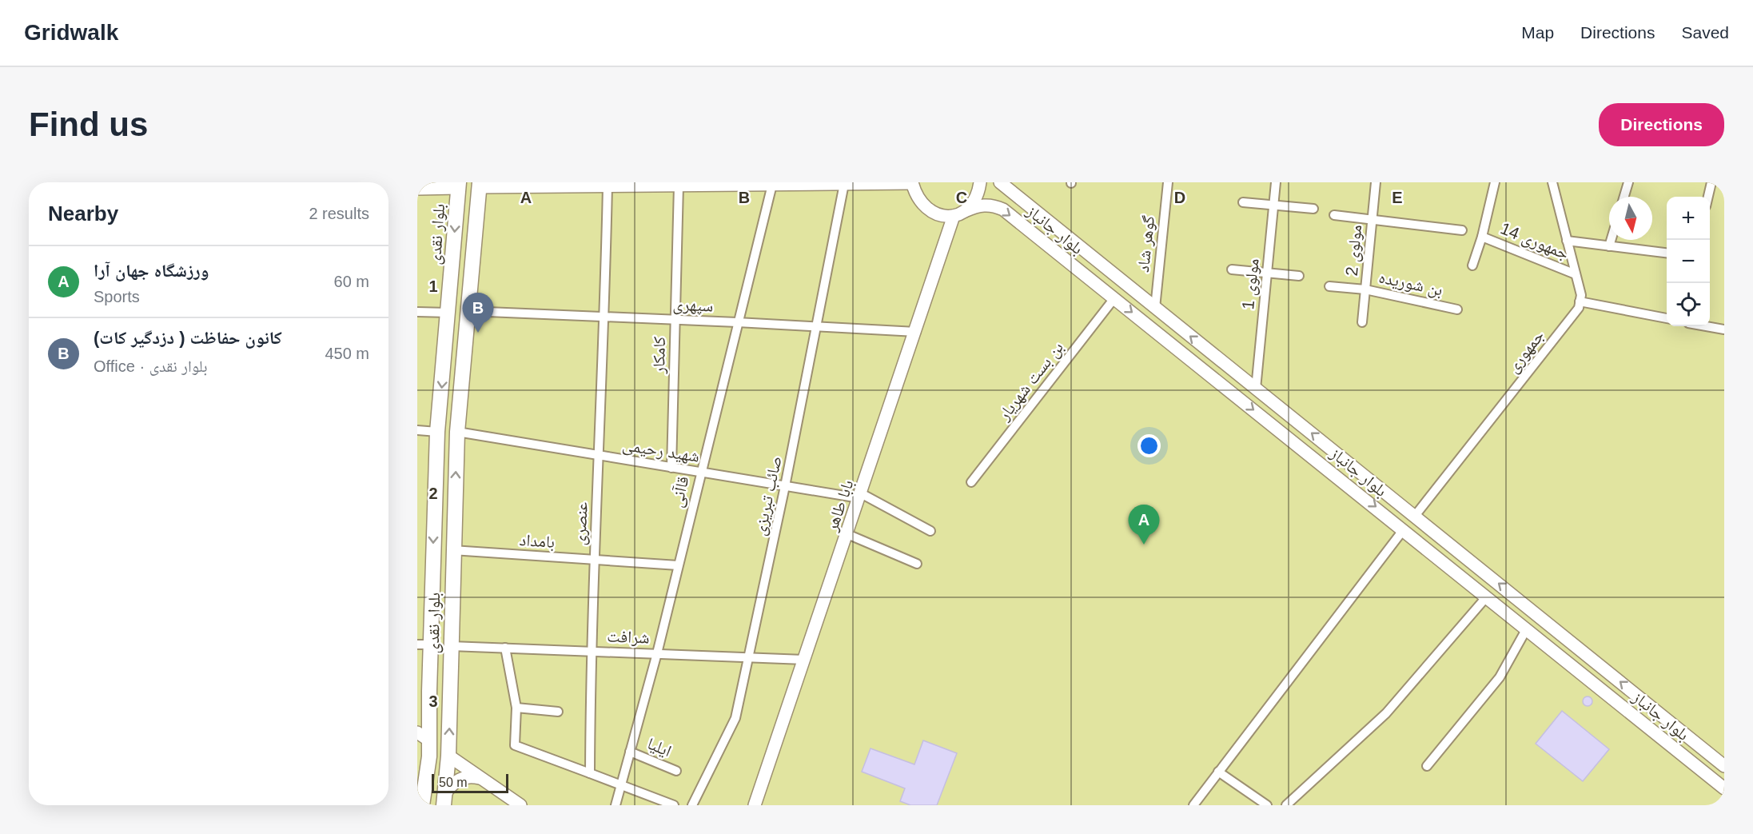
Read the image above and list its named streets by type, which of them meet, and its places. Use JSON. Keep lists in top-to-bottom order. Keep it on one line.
{"streets":{"main road":["بلوار جانباز","بلوار نقدی","بابا طاهر"],"street":["جمهوری 14","گوهر شاد","مولوی 2","بن شوریده","مولوی 1","سپهری","جمهوری","کامکار","بن بست شهریار","شهید رحیمی","قاآنی","صائب تبریزی","عنصری","بامداد","شرافت","ایلیا"]},"crossings":[["بلوار جانباز","گوهر شاد"],["بلوار جانباز","مولوی 1"],["بلوار جانباز","جمهوری"],["بلوار جانباز","بن بست شهریار"],["بلوار جانباز","بابا طاهر"],["بلوار نقدی","سپهری"],["بلوار نقدی","شهید رحیمی"],["بلوار نقدی","بامداد"],["بلوار نقدی","شرافت"],["مولوی 2","بن شوریده"],["سپهری","کامکار"],["سپهری","قاآنی"],["سپهری","صائب تبریزی"],["سپهری","بابا طاهر"],["سپهری","عنصری"],["کامکار","شهید رحیمی"],["شهید رحیمی","قاآنی"],["شهید رحیمی","صائب تبریزی"],["شهید رحیمی","بابا طاهر"],["شهید رحیمی","عنصری"],["قاآنی","بامداد"],["قاآنی","شرافت"],["قاآنی","ایلیا"],["صائب تبریزی","شرافت"],["بابا طاهر","شرافت"],["عنصری","بامداد"],["عنصری","شرافت"]],"scale_bar":"50 m","north":"bottom","page":{"header":"Gridwalk","nav":["Map","Directions","Saved"],"buttons":"Directions","title":"Find us","heading":["Nearby","2 results"],"map_buttons":["+","−"],"list":[{"mark":"A","name":"ورزشگاه جهان آرا","note":"Sports","value":"60 m"},{"mark":"B","name":"کانون حفاظت ( دزدگیر کات)","note":"Office · بلوار نقدی","value":"450 m"}],"pins":["B","A"],"scale":"50 m"},"grid":{"columns":["A","B","C","D","E"],"rows":["1","2","3"]}}
